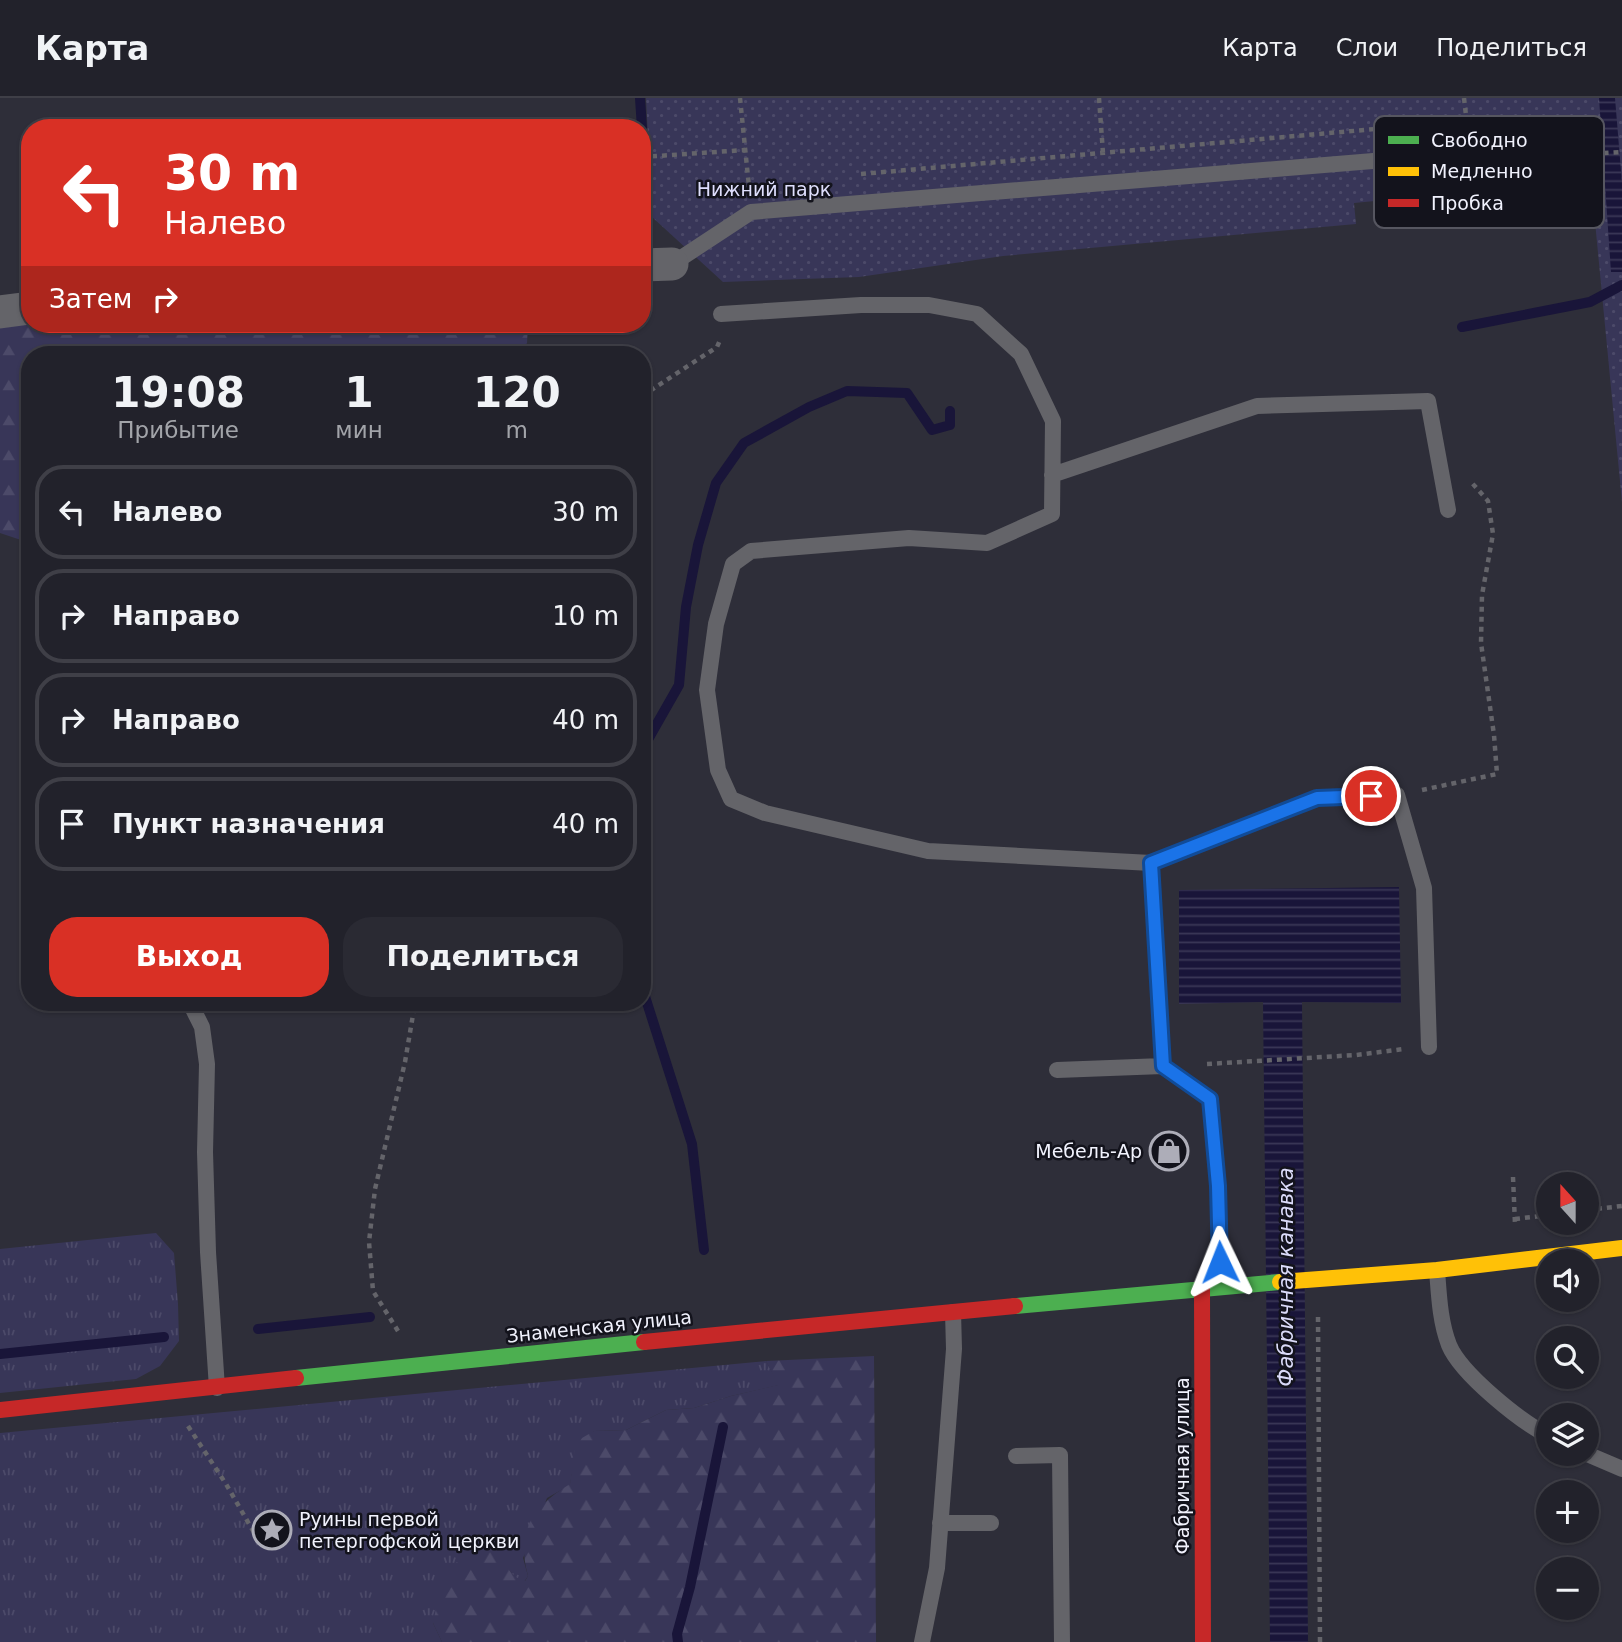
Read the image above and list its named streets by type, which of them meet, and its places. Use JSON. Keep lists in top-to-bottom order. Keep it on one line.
{"streets":{"street":["Знаменская улица","Фабричная улица"]},"crossings":[["Знаменская улица","Фабричная улица"]],"water":["Фабричная канавка"],"parks":["Нижний парк"],"places":{"shop":["Мебель-Ар"],"place":["Руины первой петергофской церкви"]},"legend":["Свободно","Медленно","Пробка"],"north":"top","page":{"header":"Карта","nav":["Карта","Слои","Поделиться"],"turn":["30 m","Налево"],"then":"Затем","eta":["19:08","Прибытие","1","мин","120","m"],"list":[{"name":"Налево","value":"30 m"},{"name":"Направо","value":"10 m"},{"name":"Направо","value":"40 m"},{"name":"Пункт назначения","value":"40 m"}],"buttons":["Выход","Поделиться"],"map_buttons":["+","−"]}}
